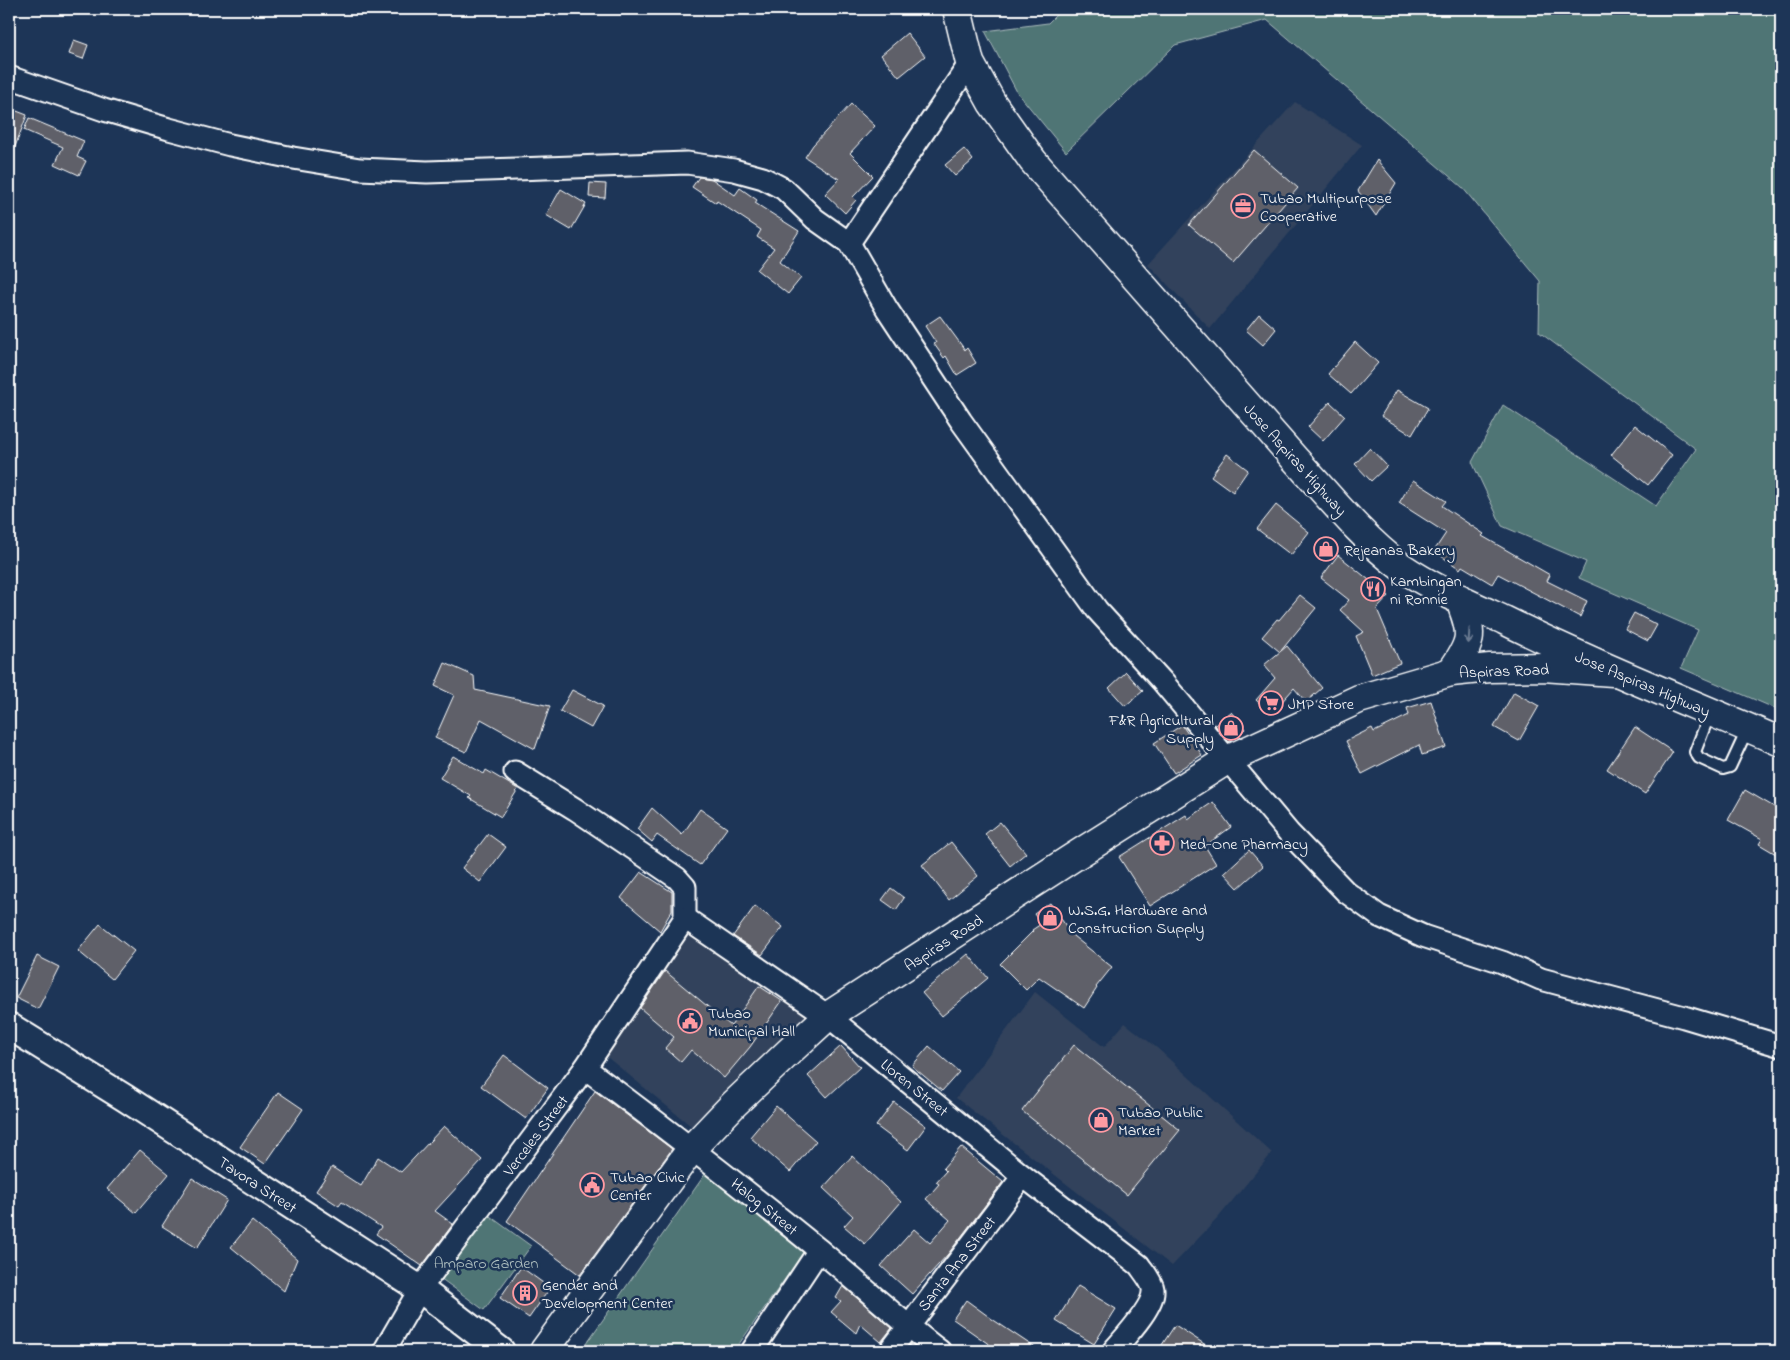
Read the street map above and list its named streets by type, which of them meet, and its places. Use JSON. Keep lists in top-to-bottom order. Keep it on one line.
{"streets":{"main road":["Jose Aspiras Highway","Aspiras Road"],"street":["Lloren Street","Verceles Street","Tavora Street","Halog Street","Santa Ana Street"]},"crossings":[["Jose Aspiras Highway","Aspiras Road"],["Aspiras Road","Lloren Street"],["Aspiras Road","Halog Street"],["Lloren Street","Verceles Street"],["Lloren Street","Santa Ana Street"],["Verceles Street","Tavora Street"],["Verceles Street","Halog Street"],["Halog Street","Santa Ana Street"]],"parks":["Amparo Garden"],"places":{"office":["Tubao Multipurpose Cooperative"],"shop":["Rejeanas Bakery","F&R Agricultural Supply","W.S.G. Hardware and Construction Supply","Tubao Public Market"],"restaurant":["Kambingan ni Ronnie"],"supermarket":["JMP Store"],"pharmacy":["Med-One Pharmacy"],"public building":["Tubao Municipal Hall","Tubao Civic Center"],"building":["Gender and Development Center"]}}
